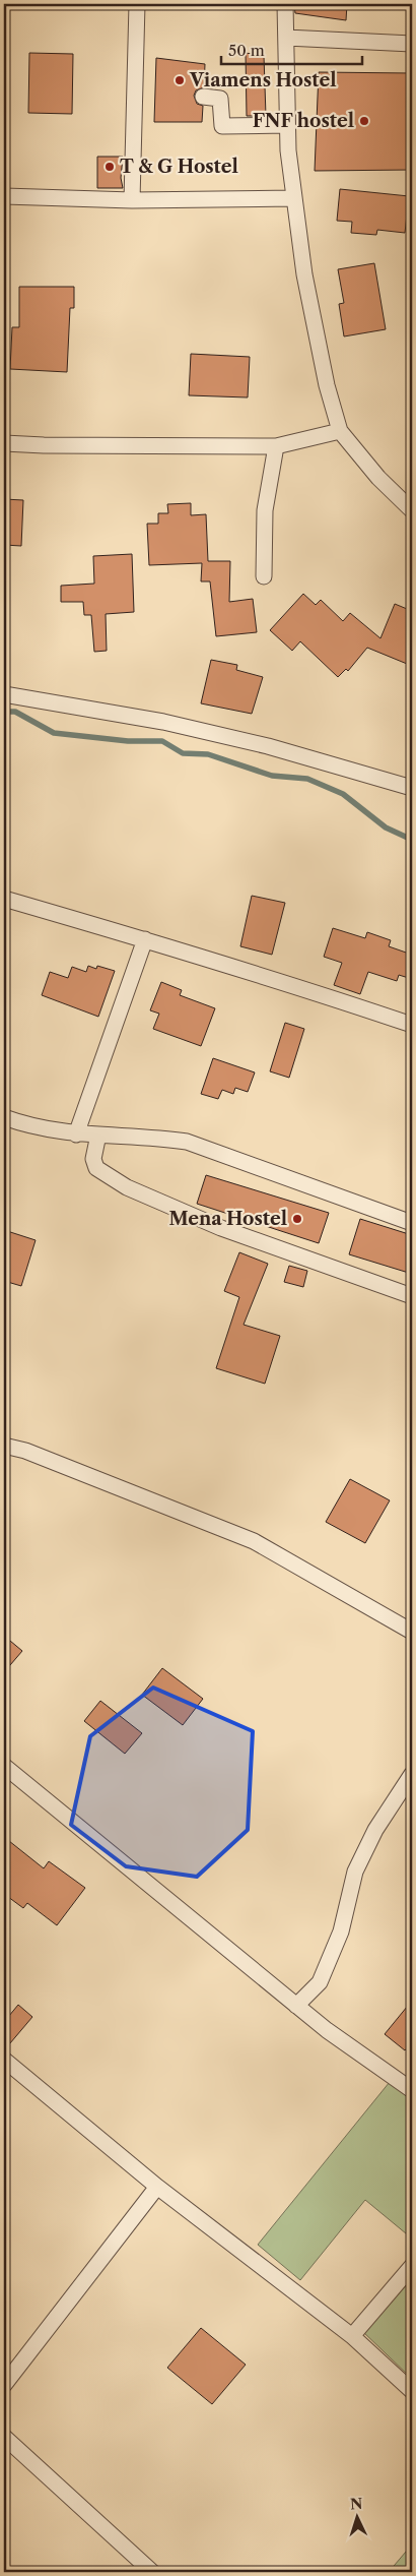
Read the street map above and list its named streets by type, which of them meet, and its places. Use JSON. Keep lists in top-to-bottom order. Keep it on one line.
{"places":["Viamens Hostel","FNF hostel","T & G Hostel","Mena Hostel"],"scale_bar":"50 m","north":"top"}
